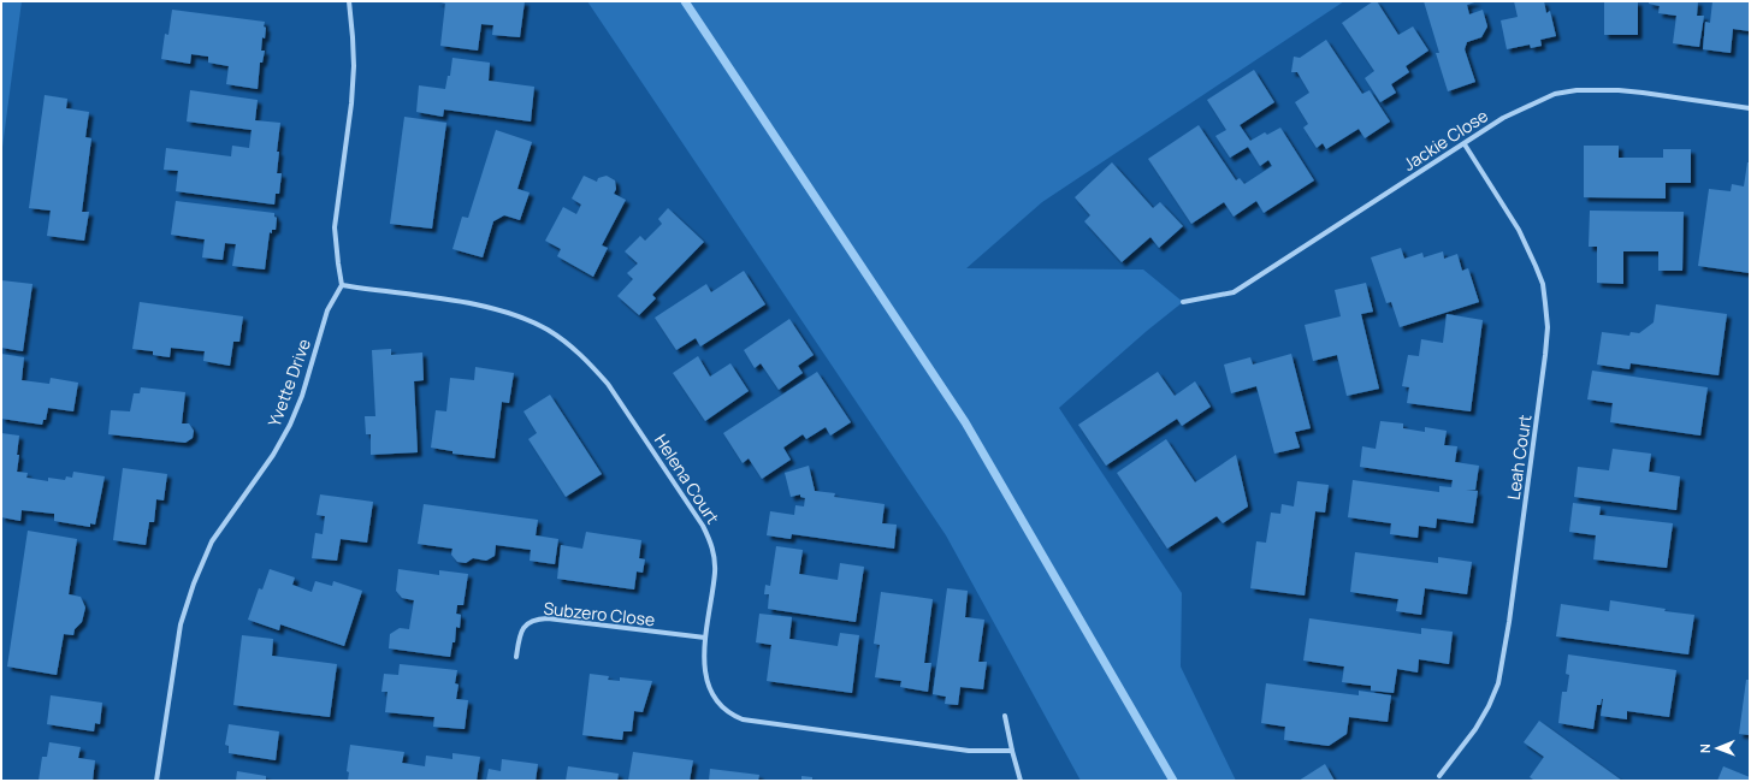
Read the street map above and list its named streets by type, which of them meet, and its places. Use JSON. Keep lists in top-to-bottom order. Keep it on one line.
{"streets":{"street":["Jackie Close","Yvette Drive","Leah Court","Helena Court","Subzero Close"]},"crossings":[["Jackie Close","Leah Court"],["Yvette Drive","Helena Court"],["Helena Court","Subzero Close"]],"north":"left"}
